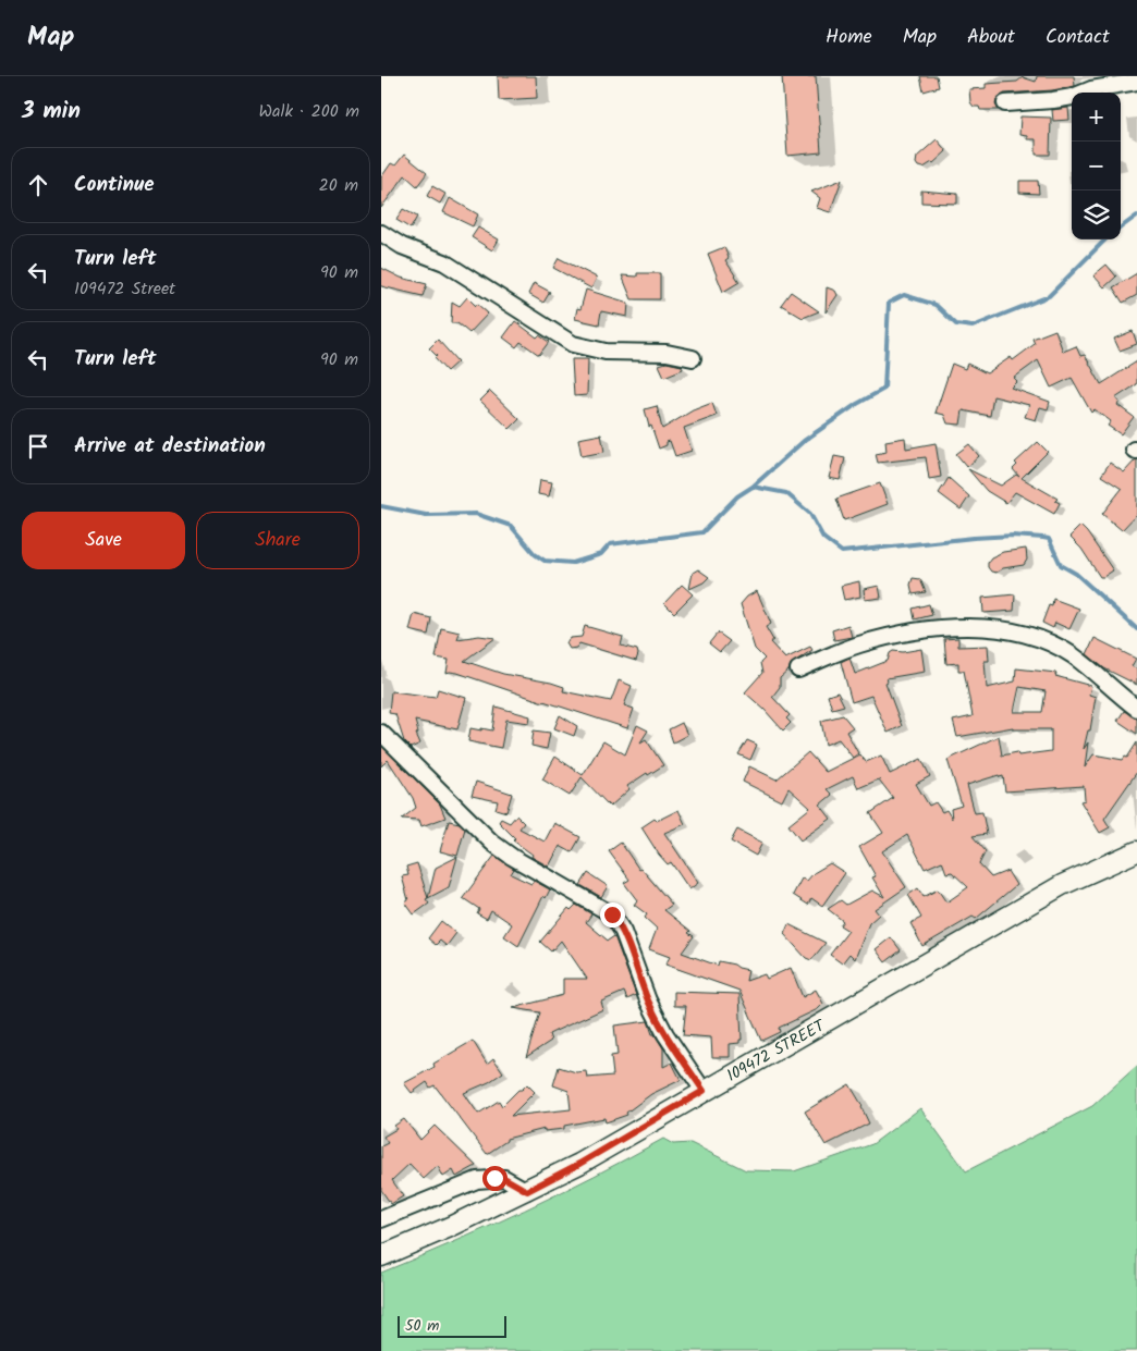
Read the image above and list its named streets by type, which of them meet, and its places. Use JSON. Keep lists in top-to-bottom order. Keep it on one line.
{"streets":{"street":["109472 STREET"]},"scale_bar":"50 m","page":{"header":"Map","nav":["Home","Map","About","Contact"],"heading":["3 min","Walk · 200 m"],"map_buttons":["+","−"],"list":[["Continue","20 m"],["Turn left","109472 Street","90 m"],["Turn left","90 m"],"Arrive at destination"],"buttons":["Save","Share"],"scale":"50 m"}}
